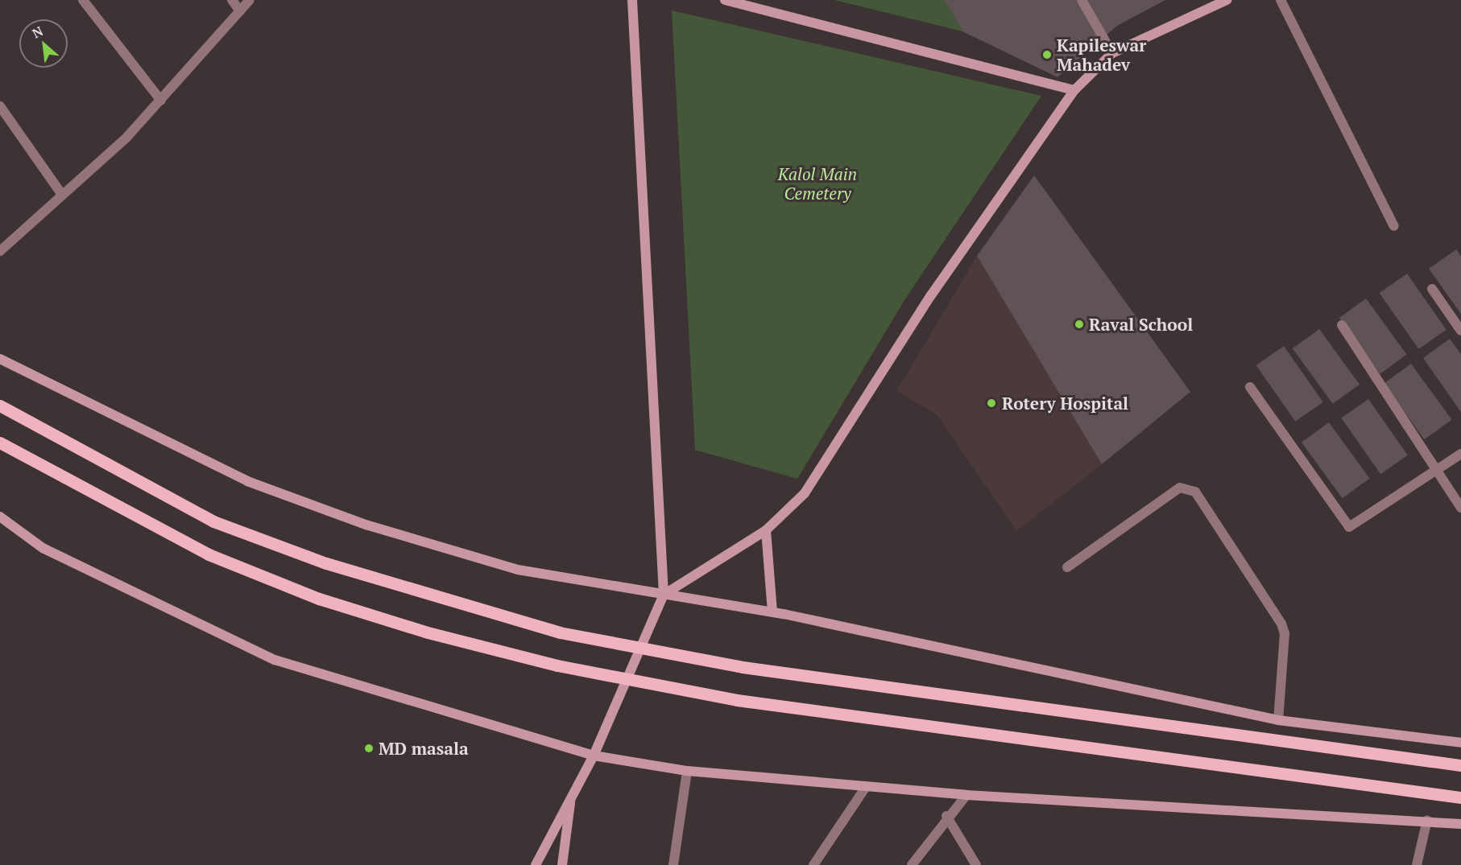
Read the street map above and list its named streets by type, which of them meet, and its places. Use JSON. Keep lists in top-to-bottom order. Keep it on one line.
{"parks":["Kalol Main Cemetery"],"places":["Kapileswar Mahadev","Raval School","Rotery Hospital","MD masala"],"north":"top left"}
